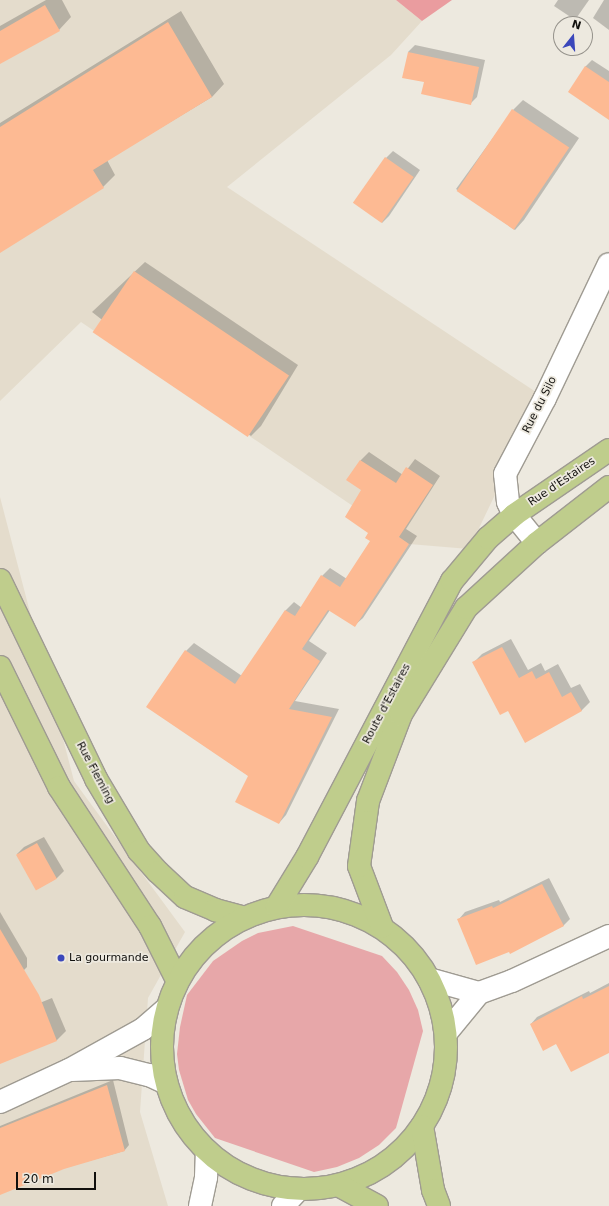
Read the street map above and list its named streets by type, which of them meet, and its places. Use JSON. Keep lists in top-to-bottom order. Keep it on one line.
{"streets":{"main road":["Rue d'Estaires","Route d'Estaires","Rue Fleming"],"street":["Rue du Silo"]},"crossings":[["Rue du Silo","Rue d'Estaires"],["Rue du Silo","Route d'Estaires"],["Rue d'Estaires","Route d'Estaires"]],"places":["La gourmande"],"scale_bar":"20 m","north":"top"}
